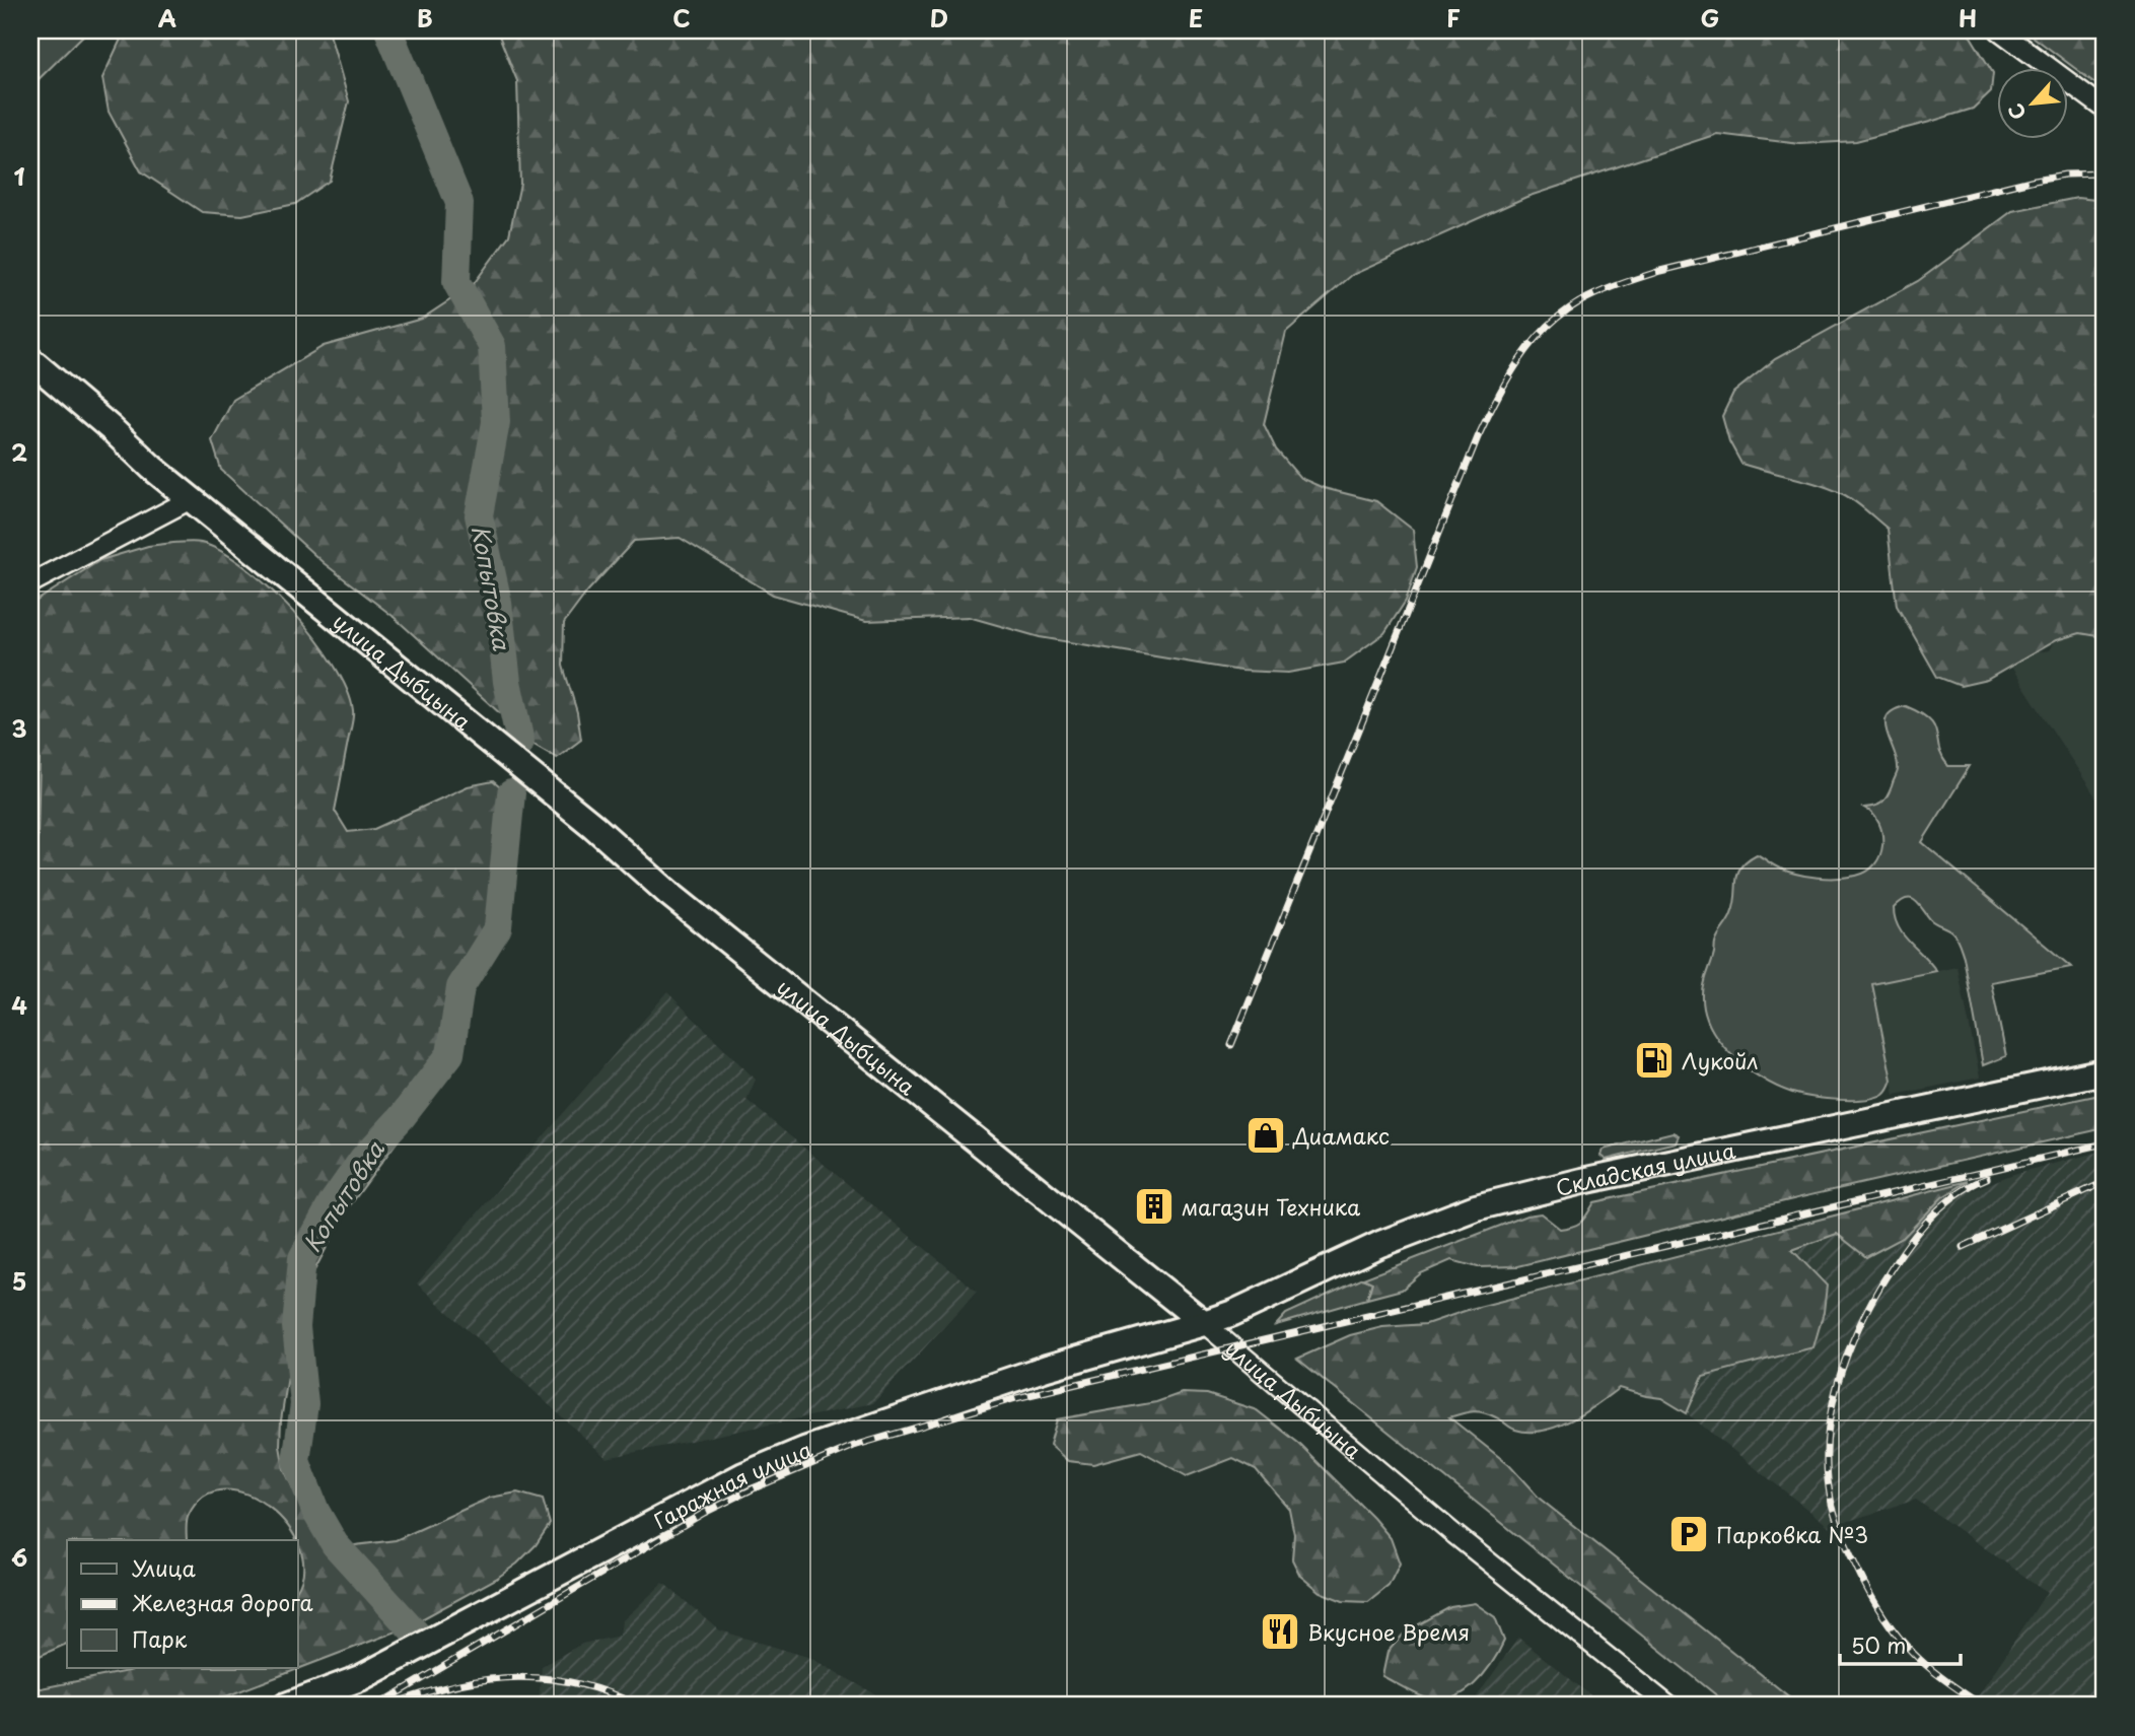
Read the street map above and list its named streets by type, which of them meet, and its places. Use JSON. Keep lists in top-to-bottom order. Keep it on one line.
{"streets":{"street":["улица Дыбцына","Складская улица","Гаражная улица"]},"crossings":[["улица Дыбцына","Складская улица"],["улица Дыбцына","Гаражная улица"],["Складская улица","Гаражная улица"]],"water":["Копытовка"],"places":{"fuel station":["Лукойл"],"shop":["Диамакс"],"building":["магазин Техника"],"parking":["Парковка №3"],"restaurant":["Вкусное Время"]},"legend":["Улица","Железная дорога","Парк"],"scale_bar":"50 m","north":"bottom left","grid":{"columns":["A","B","C","D","E","F","G","H"],"rows":["1","2","3","4","5","6"]}}
